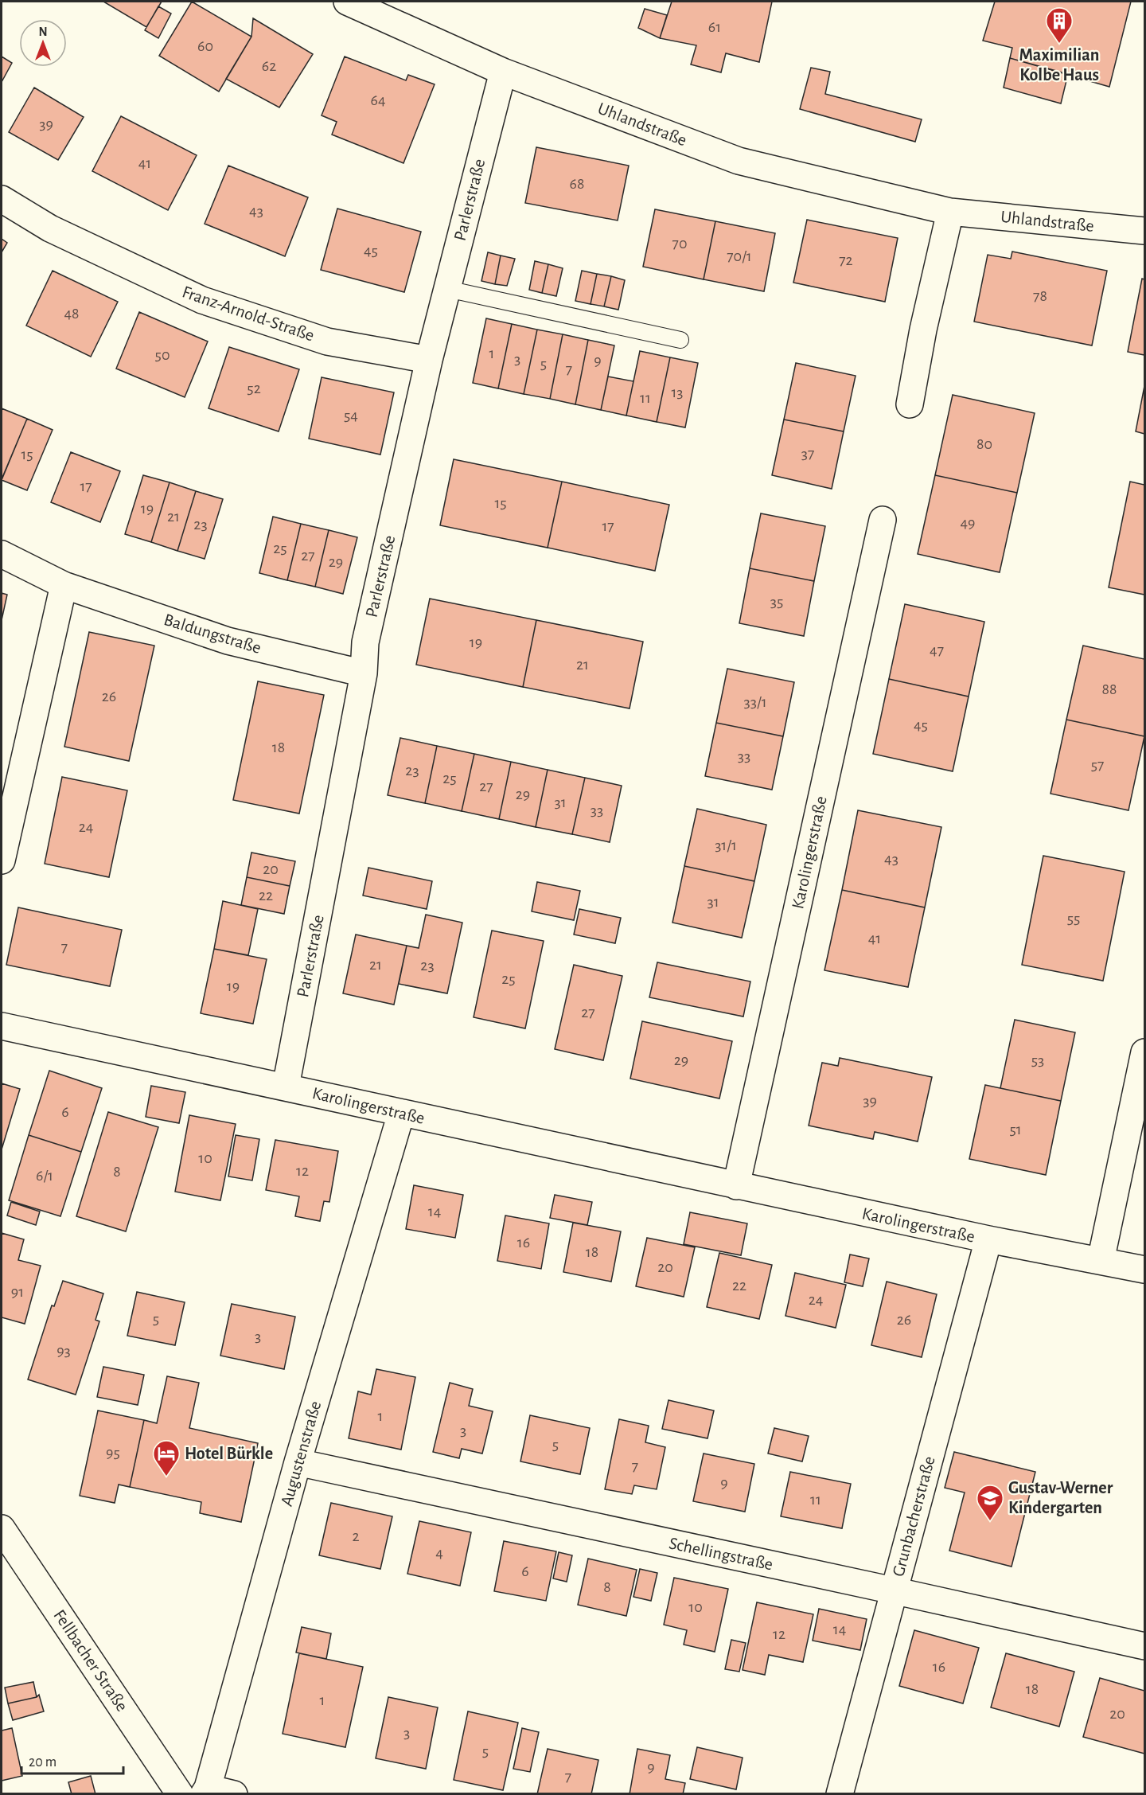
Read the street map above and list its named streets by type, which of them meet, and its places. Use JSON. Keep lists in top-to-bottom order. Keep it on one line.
{"streets":{"street":["Uhlandstraße","Parlerstraße","Franz-Arnold-Straße","Baldungstraße","Karolingerstraße","Augustenstraße","Grunbacherstraße","Schellingstraße","Fellbacher Straße"]},"crossings":[["Uhlandstraße","Parlerstraße"],["Parlerstraße","Franz-Arnold-Straße"],["Parlerstraße","Baldungstraße"],["Parlerstraße","Karolingerstraße"],["Karolingerstraße","Augustenstraße"],["Karolingerstraße","Grunbacherstraße"],["Augustenstraße","Schellingstraße"],["Grunbacherstraße","Schellingstraße"]],"places":{"building":["Maximilian Kolbe Haus"],"hotel":["Hotel Bürkle"],"school or university":["Gustav-Werner Kindergarten"]},"house_numbers":["61","60","62","64","39","41","68","43","70","45","70/1","72","78","48","1","50","3","9","5","7","52","13","11","54","80","37","15","17","15","19","21","49","23","17","25","27","29","35","19","47","21","88","26","33/1","45","18","33","57","23","25","27","29","31","33","24","31/1","43","20","22","31","55","41","7","21","23","25","19","27","29","53","39","6","51","10","12","8","6/1","14","16","18","20","22","91","24","5","26","3","93","1","3","5","95","7","9","11","2","4","6","8","10","14","12","16","18","1","20","3","5","9","7"],"scale_bar":"20 m","north":"top"}
